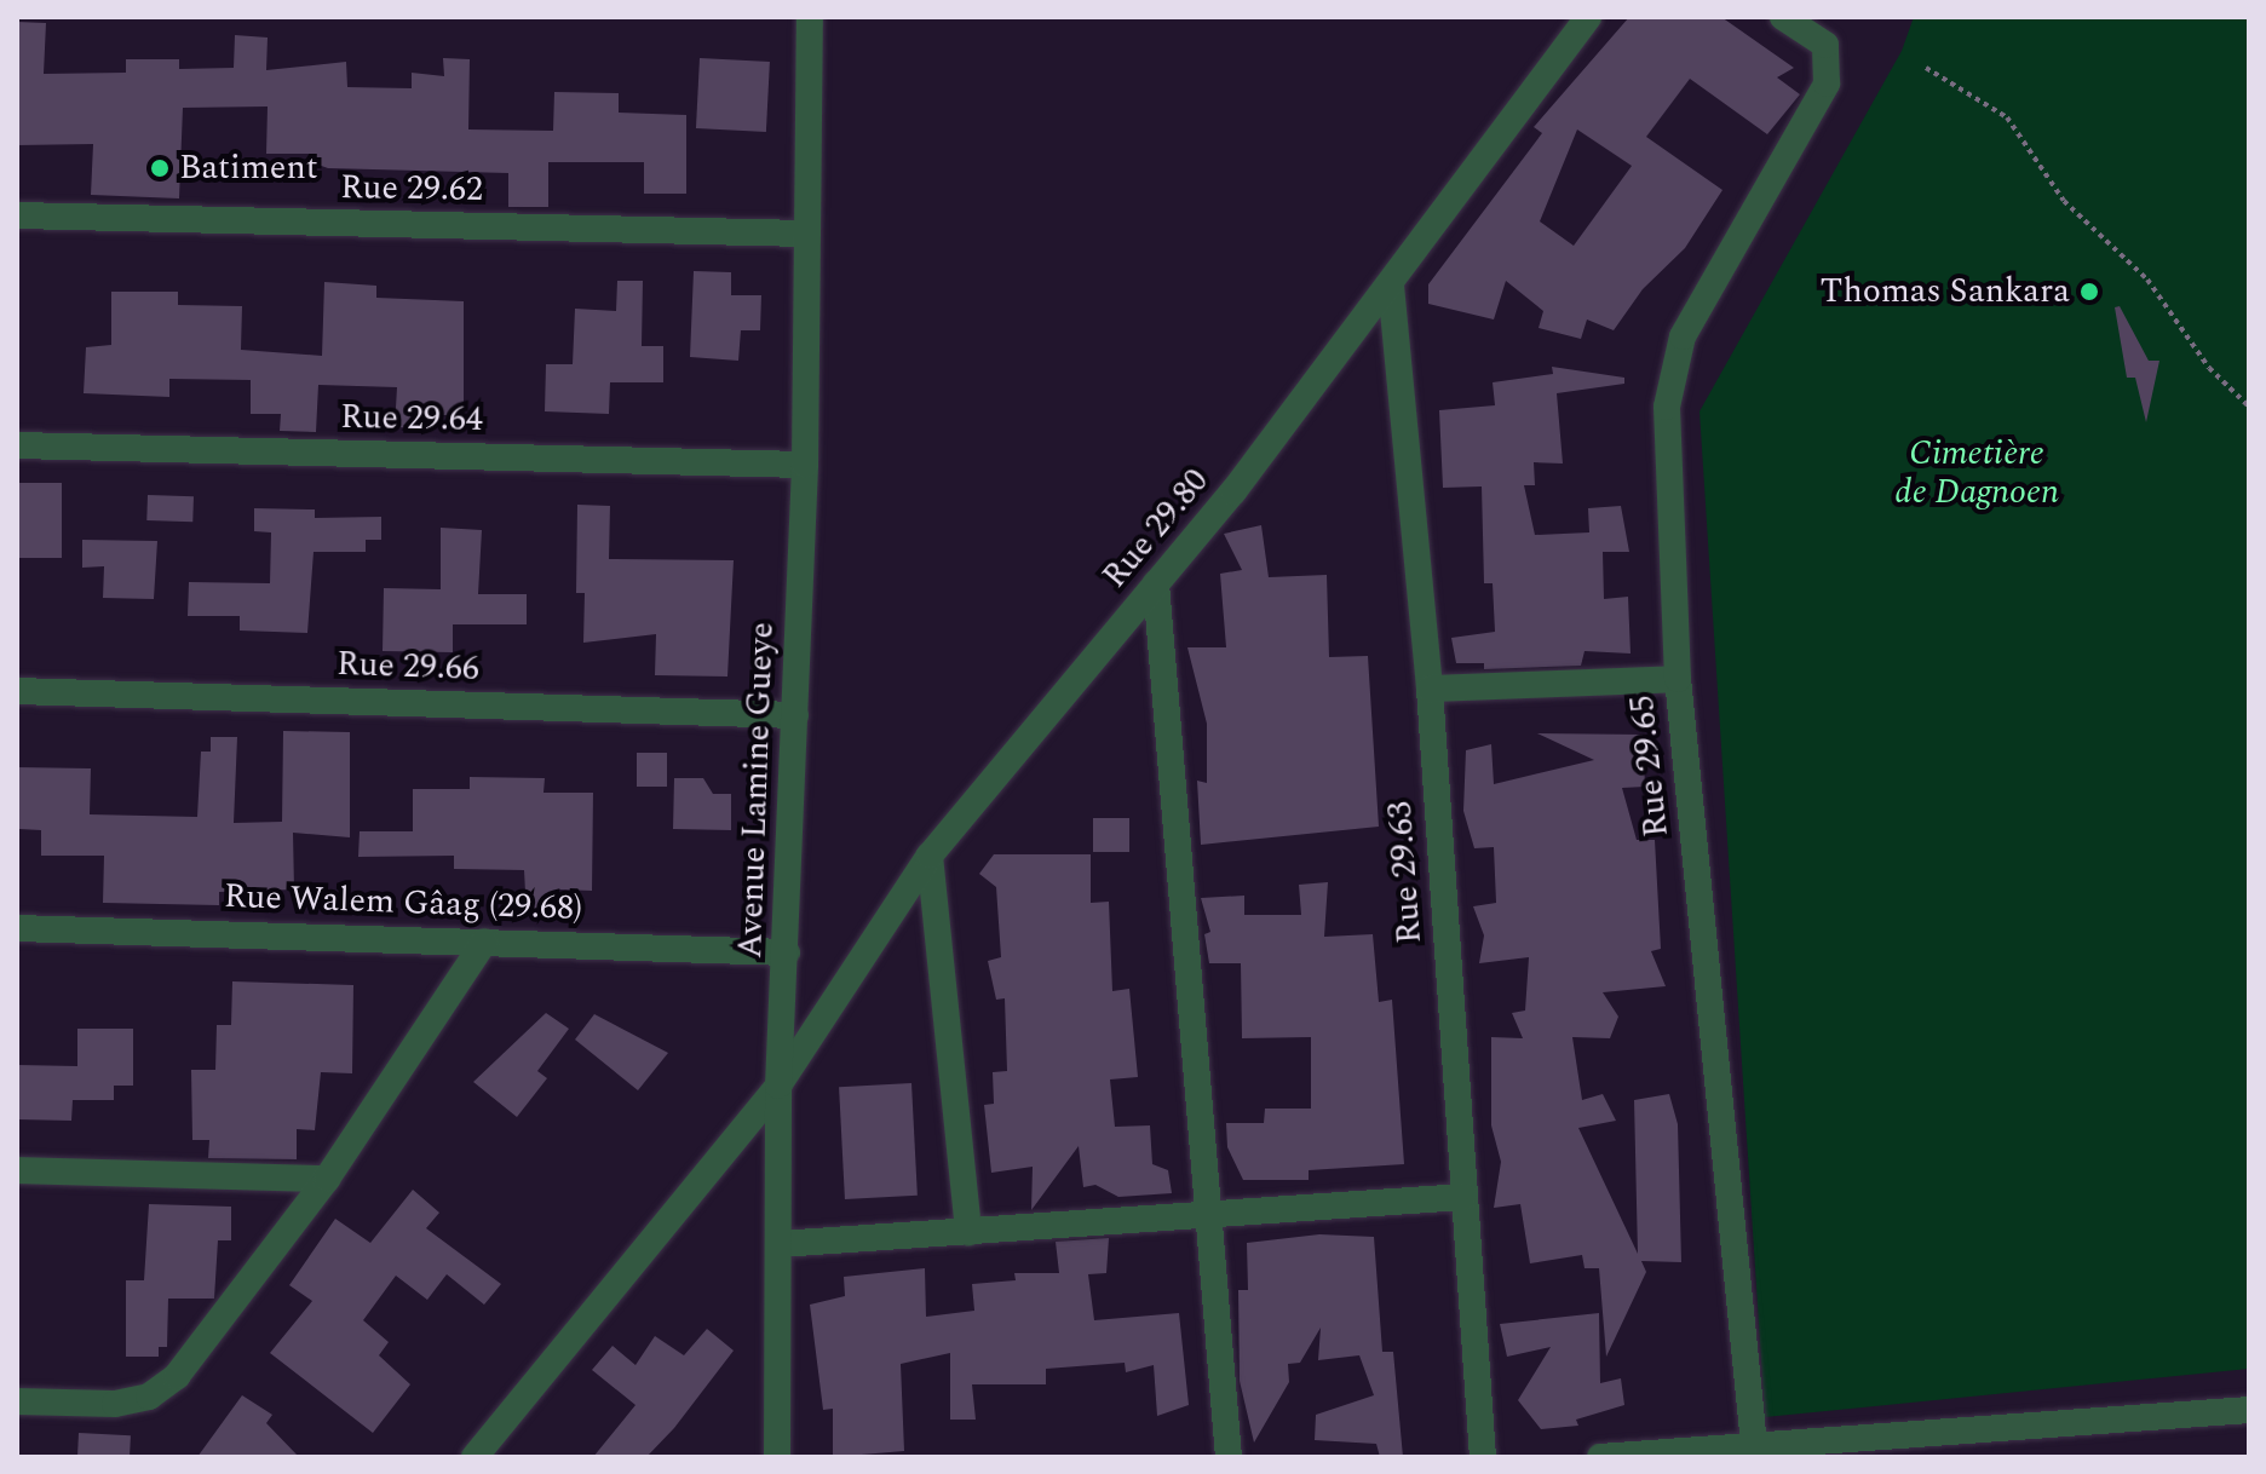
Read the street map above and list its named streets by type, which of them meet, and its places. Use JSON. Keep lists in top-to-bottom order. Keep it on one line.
{"streets":{"street":["Rue 29.62","Rue 29.64","Rue 29.80","Rue 29.66","Rue 29.65","Avenue Lamine Gueye","Rue 29.63","Rue Walem Gâag (29.68)"]},"crossings":[["Rue 29.62","Avenue Lamine Gueye"],["Rue 29.64","Avenue Lamine Gueye"],["Rue 29.80","Avenue Lamine Gueye"],["Rue 29.80","Rue 29.63"],["Rue 29.66","Avenue Lamine Gueye"],["Avenue Lamine Gueye","Rue Walem Gâag (29.68)"]],"parks":["Cimetière de Dagnoen"],"places":["Batiment","Thomas Sankara"]}
